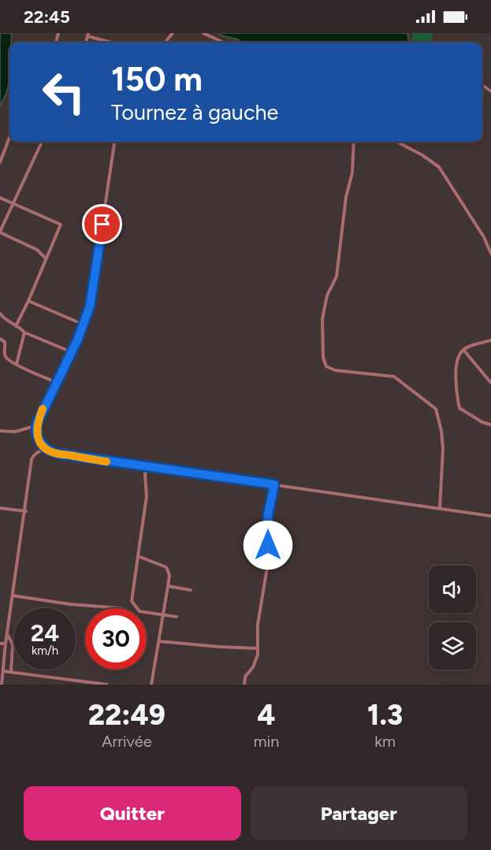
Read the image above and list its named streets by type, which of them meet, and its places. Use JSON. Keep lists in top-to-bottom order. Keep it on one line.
{"page":{"status":"22:45","turn":["150 m","Tournez à gauche"],"speed":"24 km/h","limit":"30","eta":["22:49","Arrivée","4","min","1.3","km"],"buttons":["Quitter","Partager"]}}
